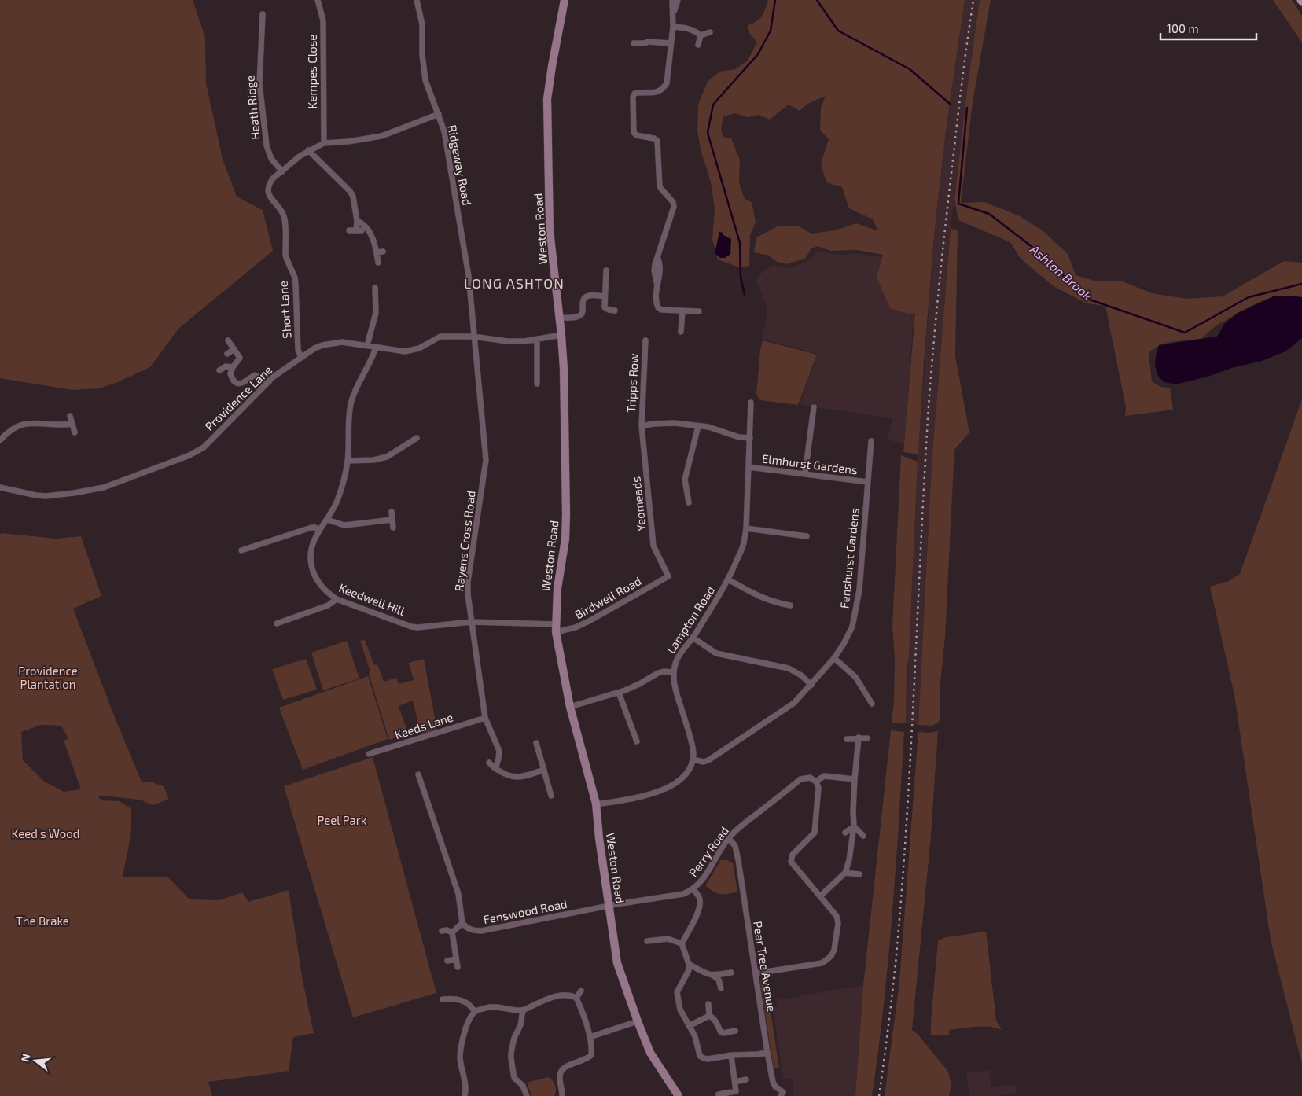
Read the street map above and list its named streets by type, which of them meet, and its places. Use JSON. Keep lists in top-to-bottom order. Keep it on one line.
{"streets":{"street":["Kempes Close","Heath Ridge","Ridgeway Road","Weston Road","Short Lane","Tripps Row","Providence Lane","Elmhurst Gardens","Yeomeads","Rayens Cross Road","Fenshurst Gardens","Birdwell Road","Keedwell Hill","Lampton Road","Keeds Lane","Perry Road","Fenswood Road","Pear Tree Avenue"]},"crossings":[["Kempes Close","Short Lane"],["Heath Ridge","Short Lane"],["Ridgeway Road","Providence Lane"],["Ridgeway Road","Rayens Cross Road"],["Weston Road","Providence Lane"],["Weston Road","Birdwell Road"],["Weston Road","Keedwell Hill"],["Weston Road","Perry Road"],["Weston Road","Fenswood Road"],["Short Lane","Providence Lane"],["Tripps Row","Yeomeads"],["Providence Lane","Rayens Cross Road"],["Providence Lane","Keedwell Hill"],["Elmhurst Gardens","Fenshurst Gardens"],["Elmhurst Gardens","Lampton Road"],["Yeomeads","Birdwell Road"],["Rayens Cross Road","Keedwell Hill"],["Rayens Cross Road","Keeds Lane"],["Fenshurst Gardens","Lampton Road"],["Birdwell Road","Keedwell Hill"],["Perry Road","Fenswood Road"],["Perry Road","Pear Tree Avenue"]],"districts":["LONG ASHTON"],"water":["Ashton Brook"],"parks":["Providence Plantation","Peel Park","Keed's Wood","The Brake"],"scale_bar":"100 m","north":"left"}
